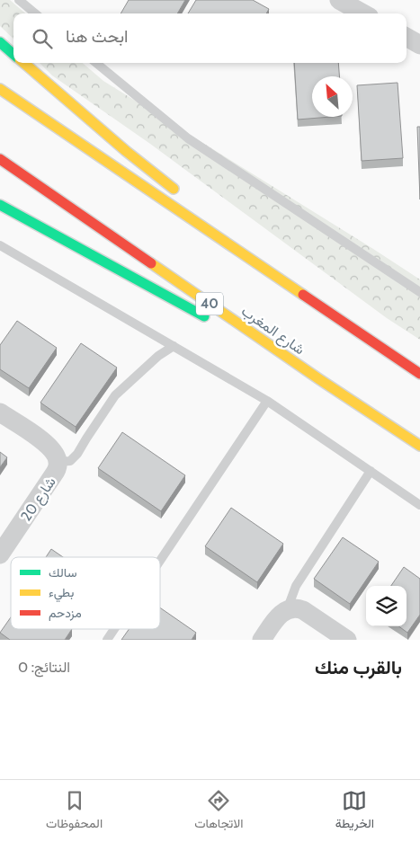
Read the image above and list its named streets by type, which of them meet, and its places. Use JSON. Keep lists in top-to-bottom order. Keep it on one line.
{"streets":{"highway":["40","شارع المغرب"],"street":["شارع 20"]},"legend":["سالك","بطيء","مزدحم"],"north":"top left","page":{"search":"ابحث هنا","heading":["بالقرب منك","النتائج: 0"],"nav":["الخريطة","الاتجاهات","المحفوظات"]}}
